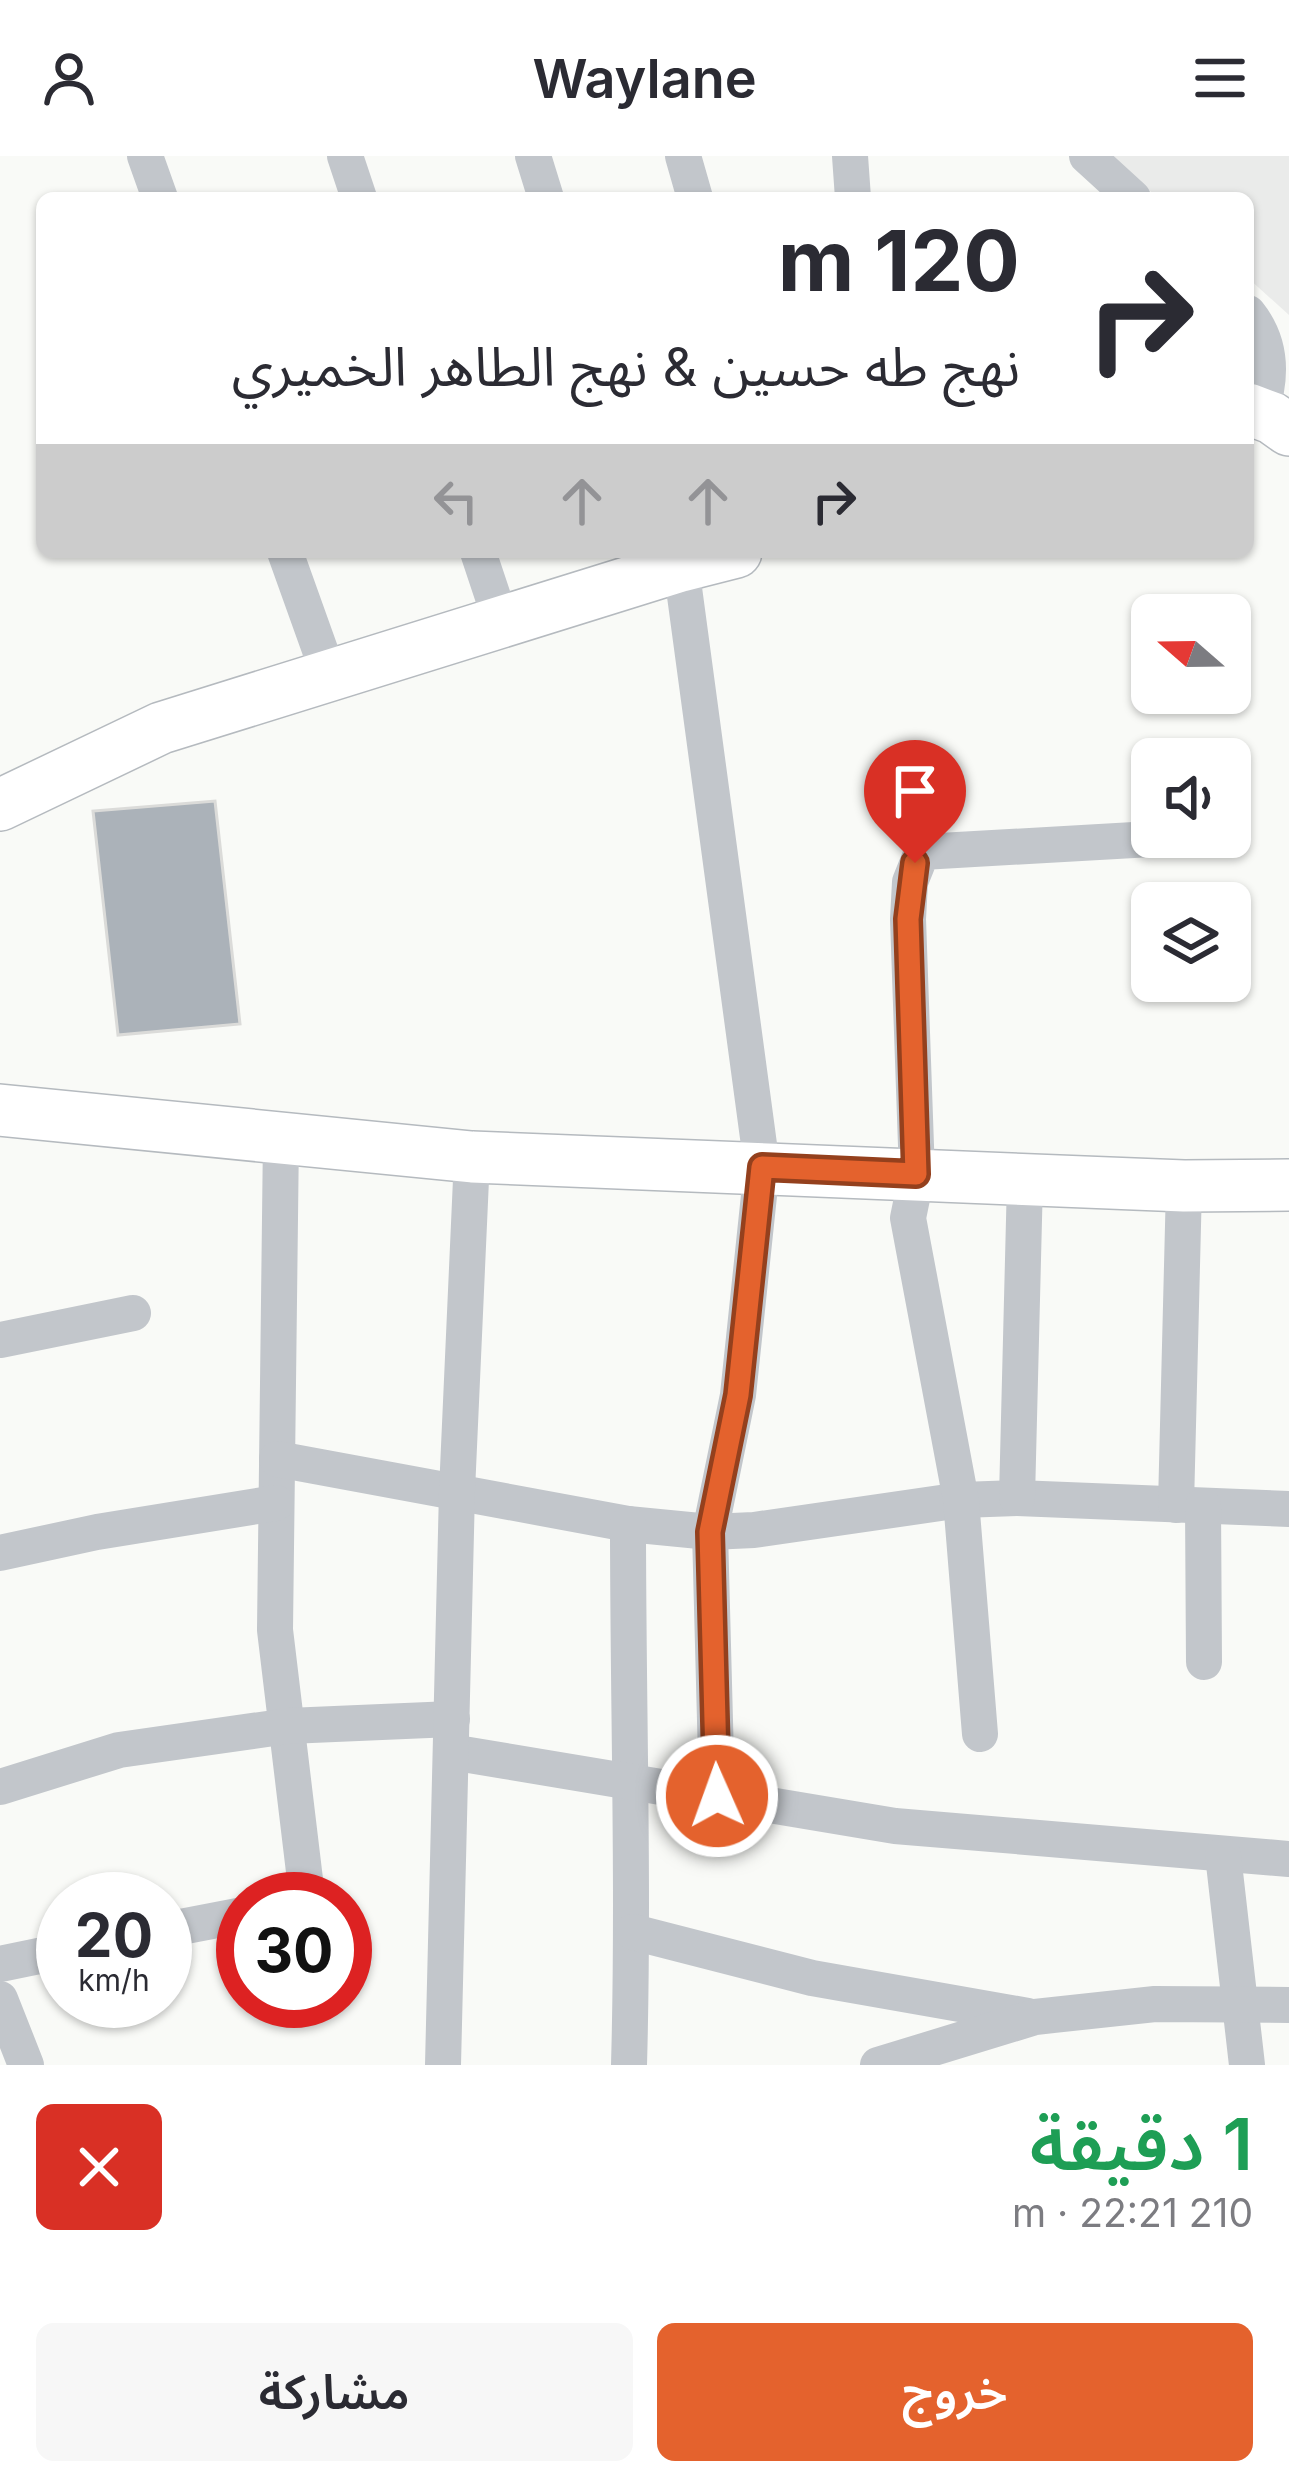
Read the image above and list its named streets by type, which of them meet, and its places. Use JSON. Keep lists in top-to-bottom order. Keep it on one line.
{"north":"left","page":{"header":"Waylane","turn":["120 m","نهج طه حسين & نهج الطاهر الخميري"],"speed":"20 km/h","limit":"30","heading":["1 دقيقة","210 m · 22:21"],"buttons":["خروج","مشاركة"]}}
